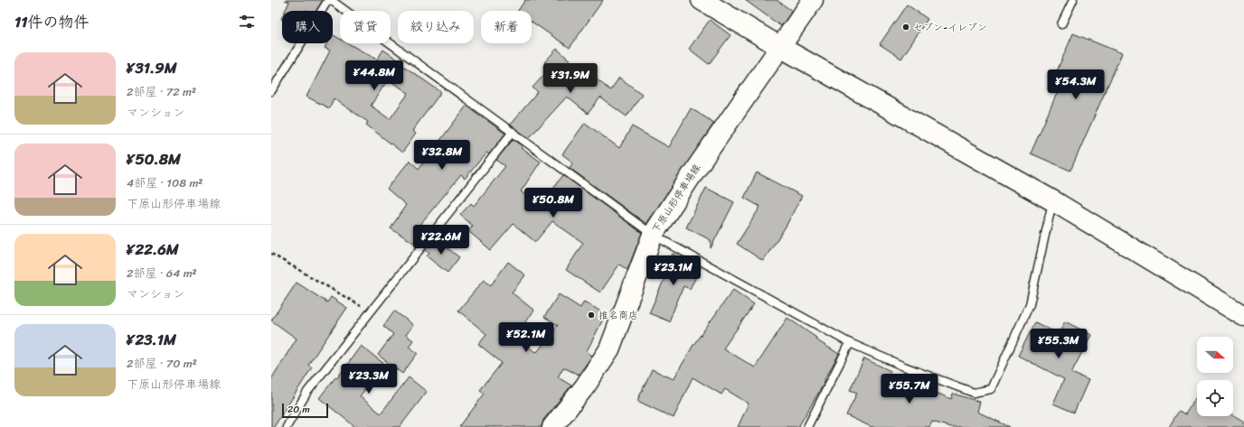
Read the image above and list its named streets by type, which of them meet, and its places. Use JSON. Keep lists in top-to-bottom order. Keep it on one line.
{"streets":{"street":["下原山形停車場線"]},"places":["セブン-イレブン","推名商店"],"scale_bar":"20 m","north":"right","page":{"heading":"11件の物件","chip":["購入","賃貸","絞り込み","新着"],"list":[{"name":"¥31.9M","note":"2部屋 · 72 m² · マンション"},{"name":"¥50.8M","note":"4部屋 · 108 m² · 下原山形停車場線"},{"name":"¥22.6M","note":"2部屋 · 64 m² · マンション"},{"name":"¥23.1M","note":"2部屋 · 70 m² · 下原山形停車場線"}],"price":["¥44.8M","¥31.9M","¥54.3M","¥32.8M","¥50.8M","¥22.6M","¥23.1M","¥52.1M","¥55.3M","¥23.3M","¥55.7M"],"scale":"20 m"}}
